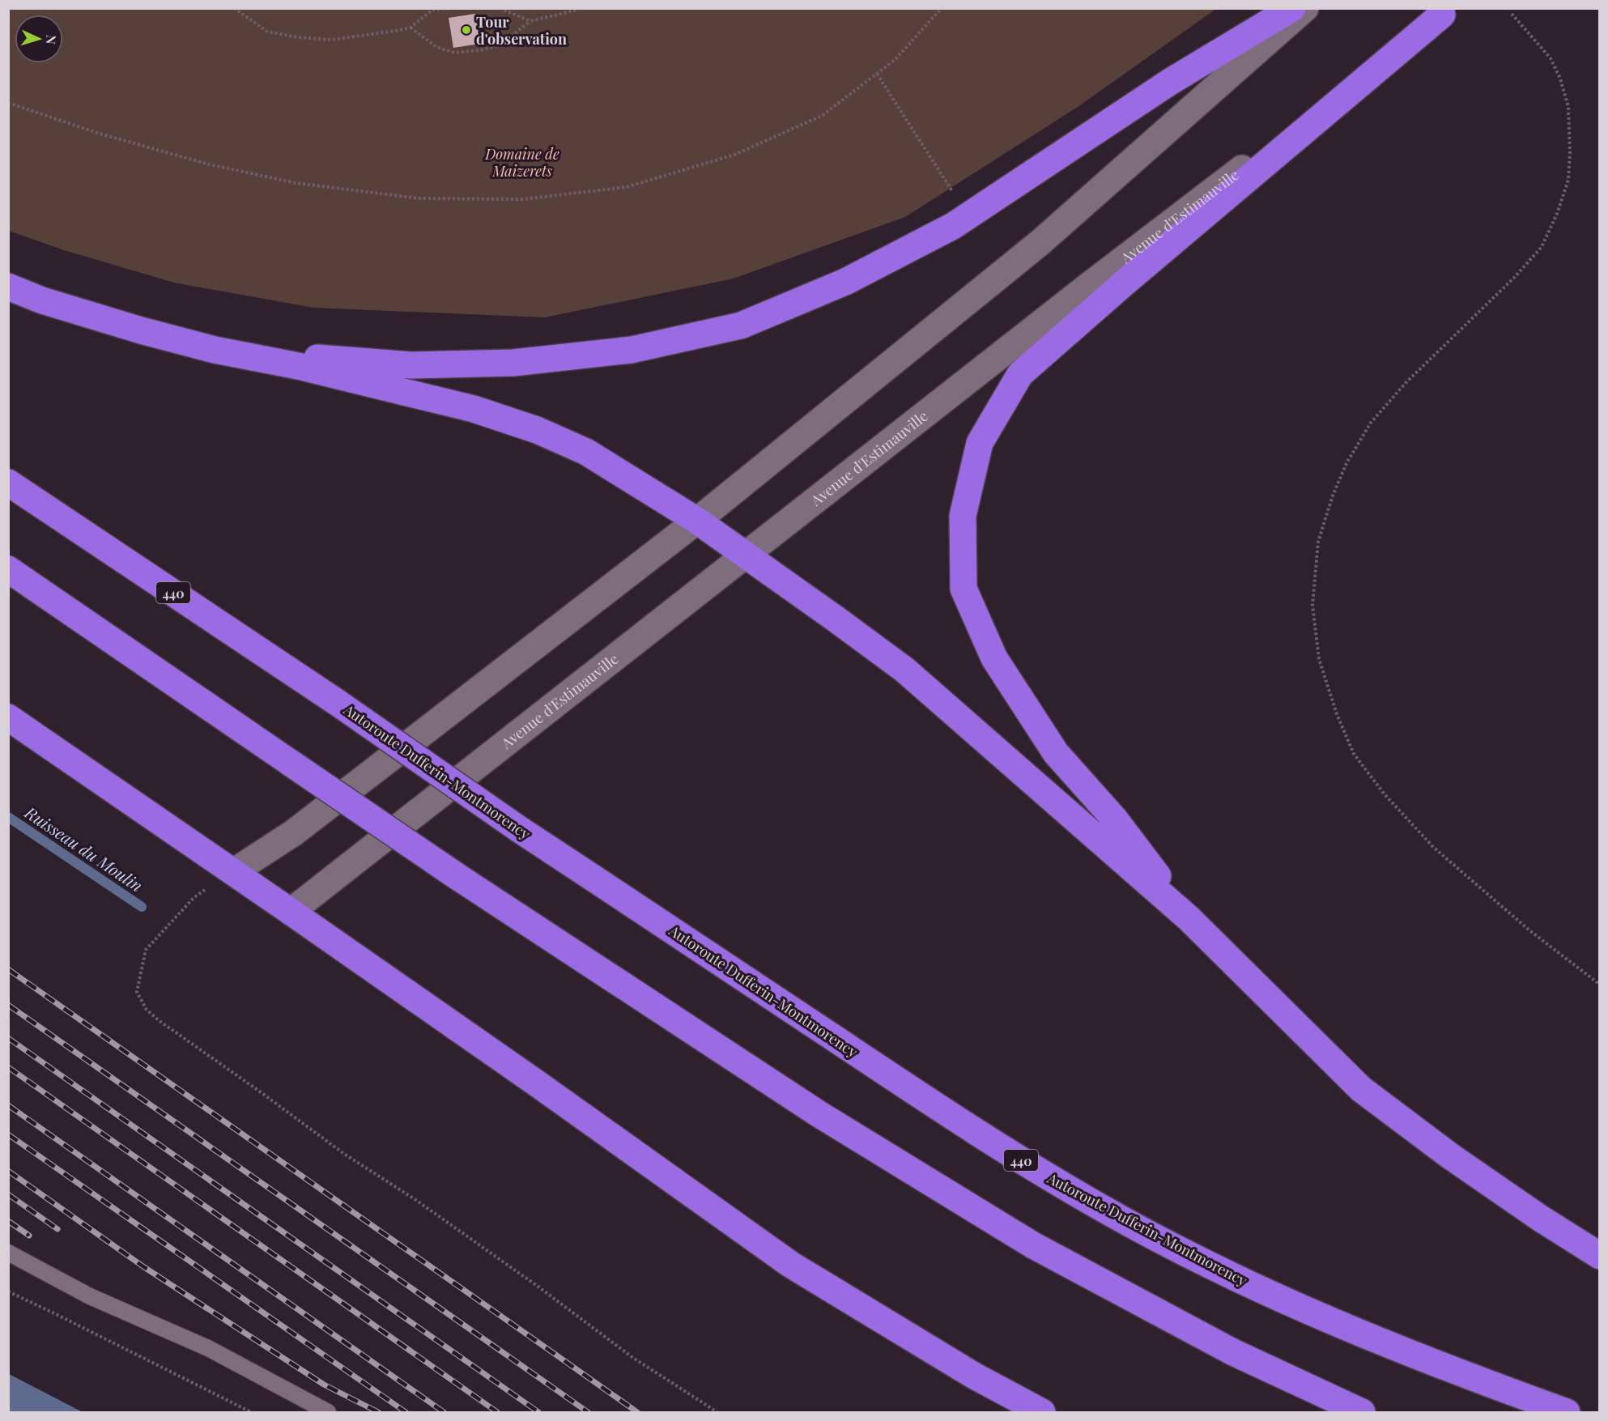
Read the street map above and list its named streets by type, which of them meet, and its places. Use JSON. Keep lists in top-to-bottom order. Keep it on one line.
{"streets":{"highway":["440","Autoroute Dufferin-Montmorency"],"main road":["Avenue d'Estimauville"]},"water":["Ruisseau du Moulin"],"parks":["Domaine de Maizerets"],"places":["Tour d'observation"],"north":"right"}
